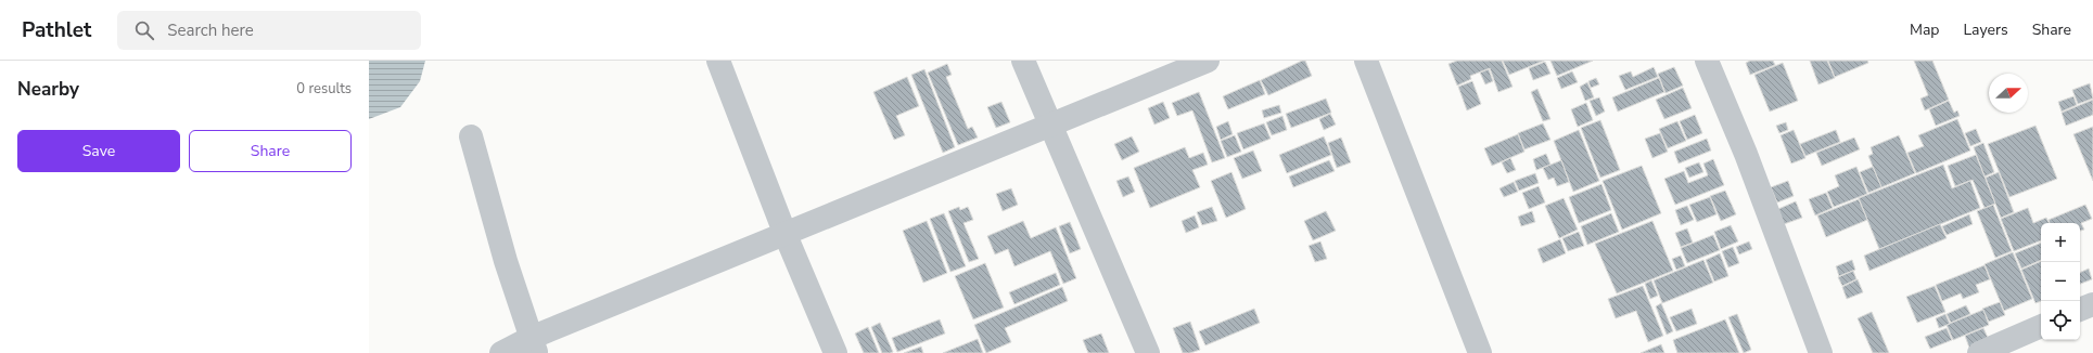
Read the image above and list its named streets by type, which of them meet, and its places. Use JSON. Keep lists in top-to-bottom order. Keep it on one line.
{"north":"right","page":{"header":"Pathlet","search":"Search here","nav":["Map","Layers","Share"],"heading":["Nearby","0 results"],"buttons":["Save","Share"],"map_buttons":["+","−"]}}
